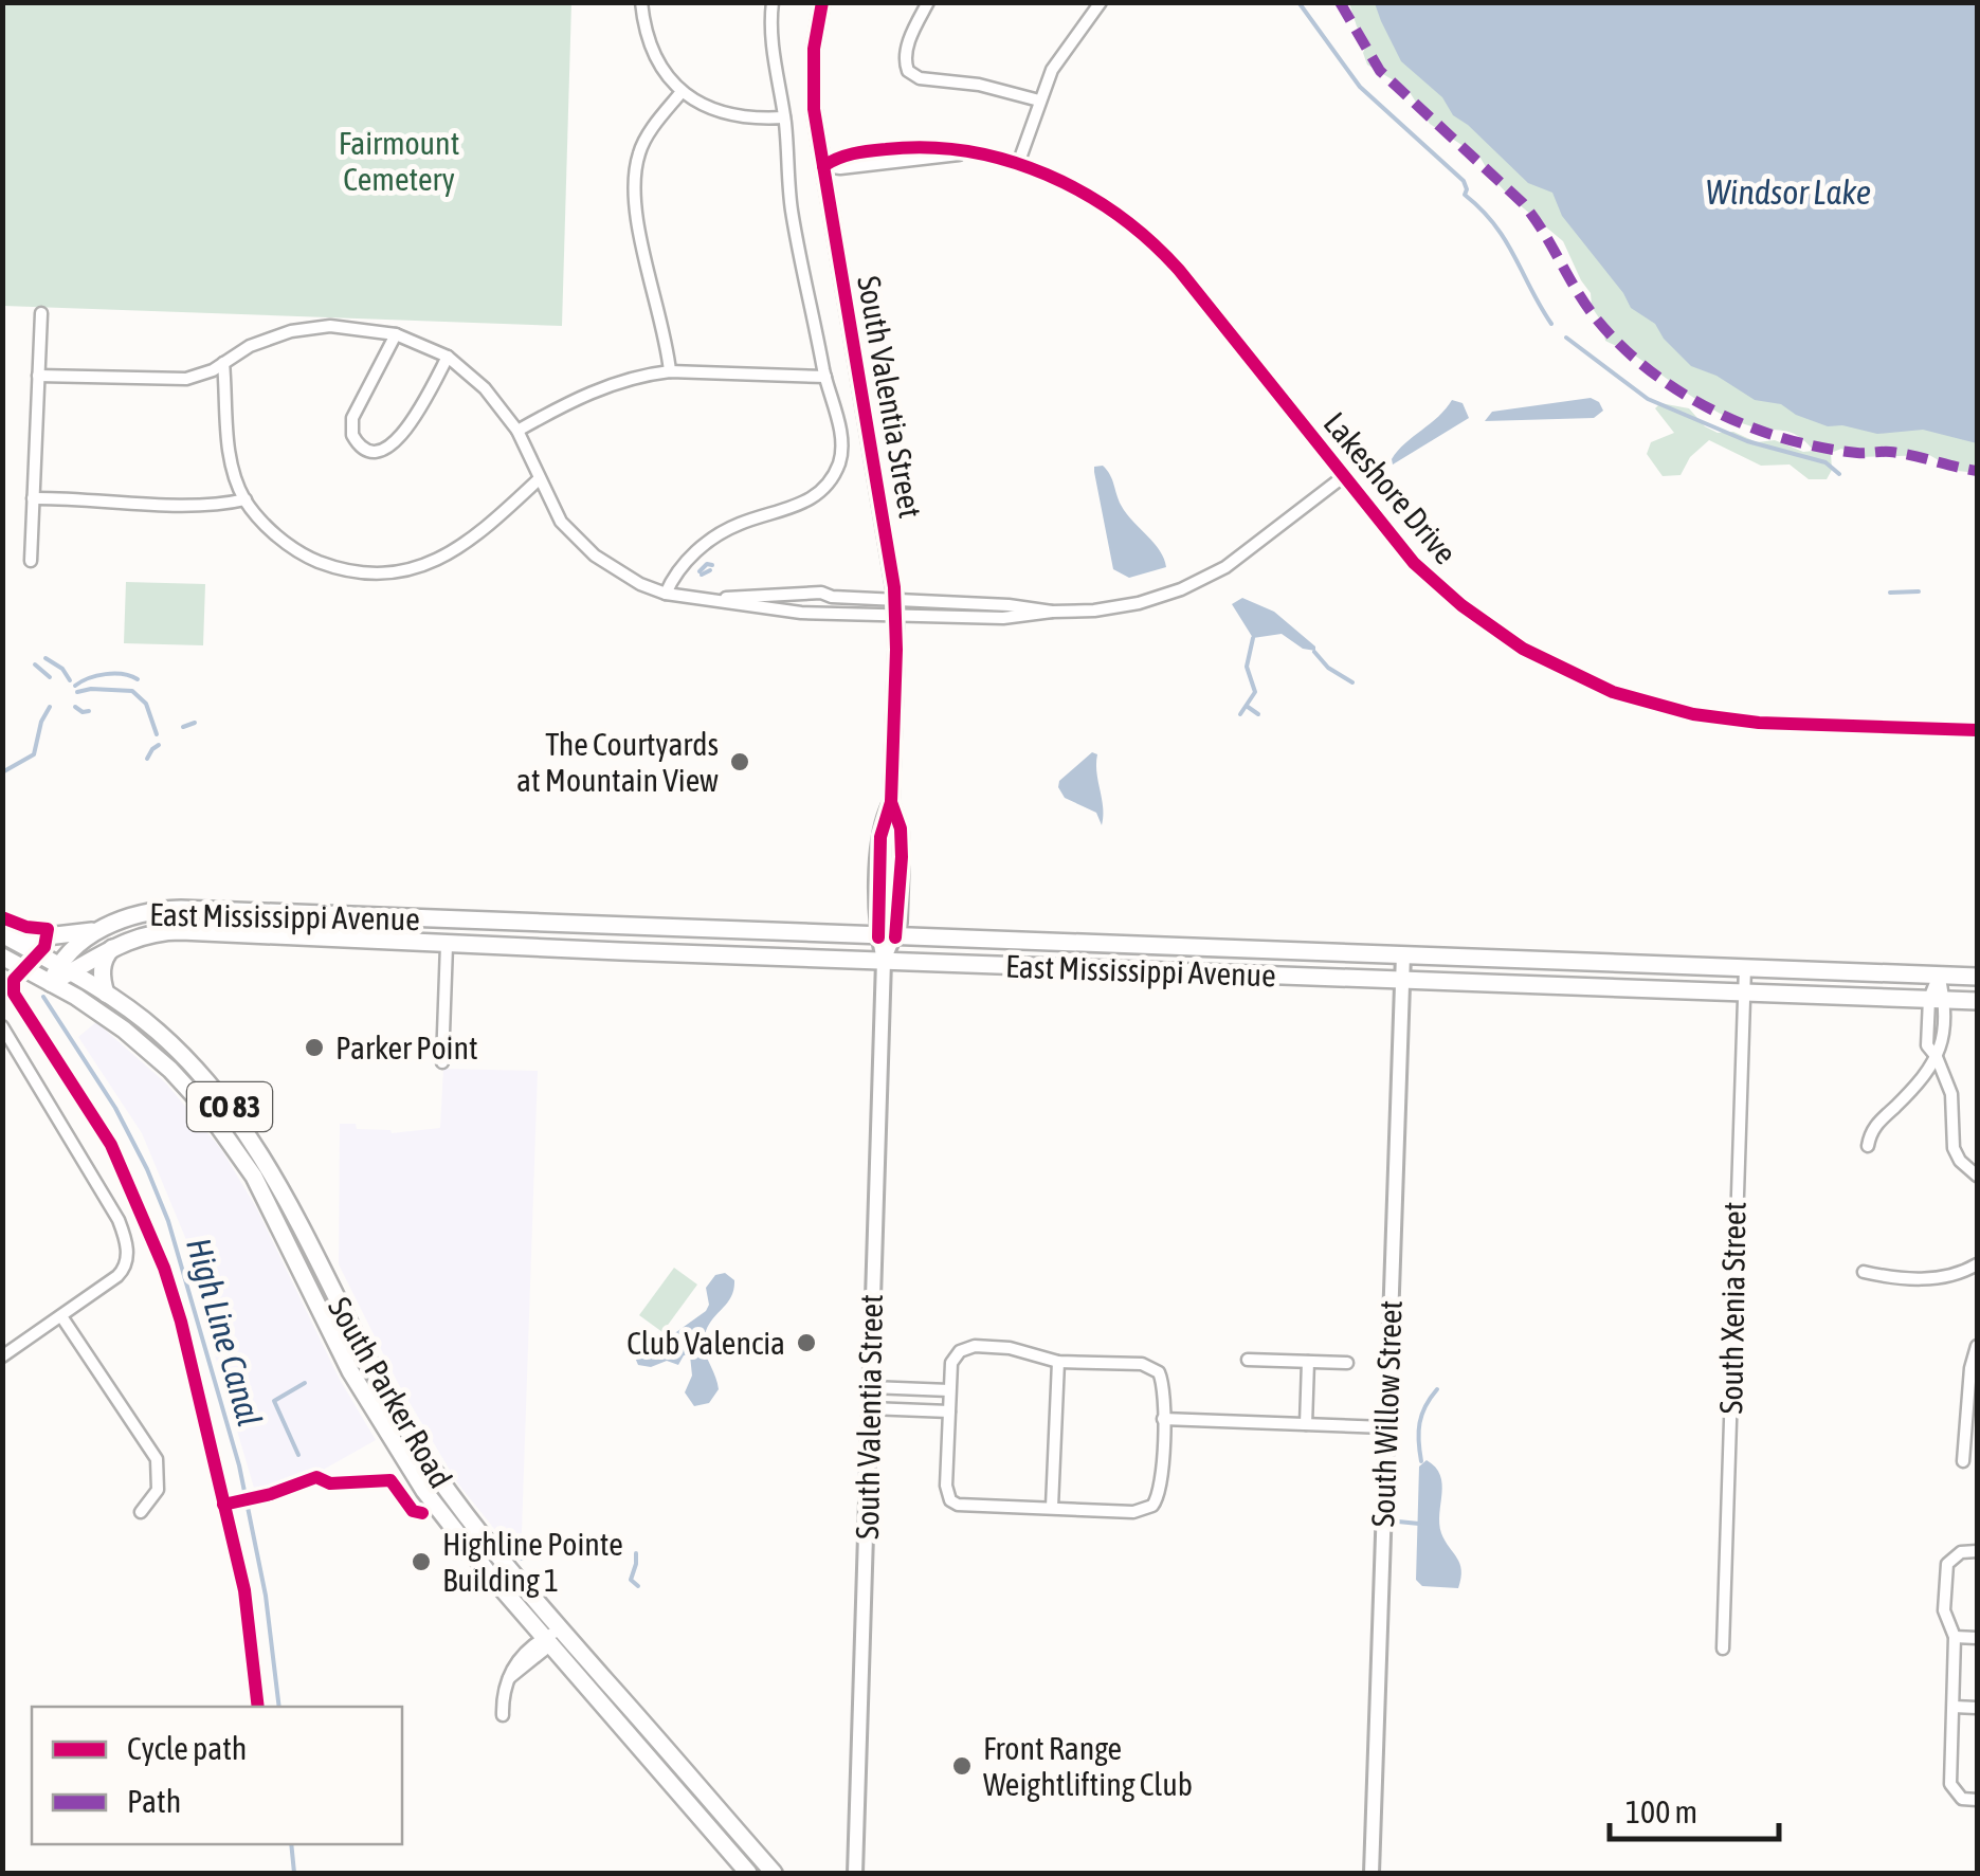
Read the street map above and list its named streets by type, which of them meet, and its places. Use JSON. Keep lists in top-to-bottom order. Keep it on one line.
{"streets":{"main road":["East Mississippi Avenue","CO 83","South Parker Road"],"street":["South Valentia Street","Lakeshore Drive","South Xenia Street","South Willow Street"]},"crossings":[["South Valentia Street","Lakeshore Drive"],["South Valentia Street","East Mississippi Avenue"],["East Mississippi Avenue","South Xenia Street"],["East Mississippi Avenue","South Parker Road"],["East Mississippi Avenue","South Willow Street"]],"water":["Windsor Lake","High Line Canal"],"parks":["Fairmount Cemetery"],"places":["The Courtyards at Mountain View","Parker Point","Club Valencia","Highline Pointe Building 1","Front Range Weightlifting Club"],"legend":["Cycle path","Path"],"scale_bar":"100 m"}
